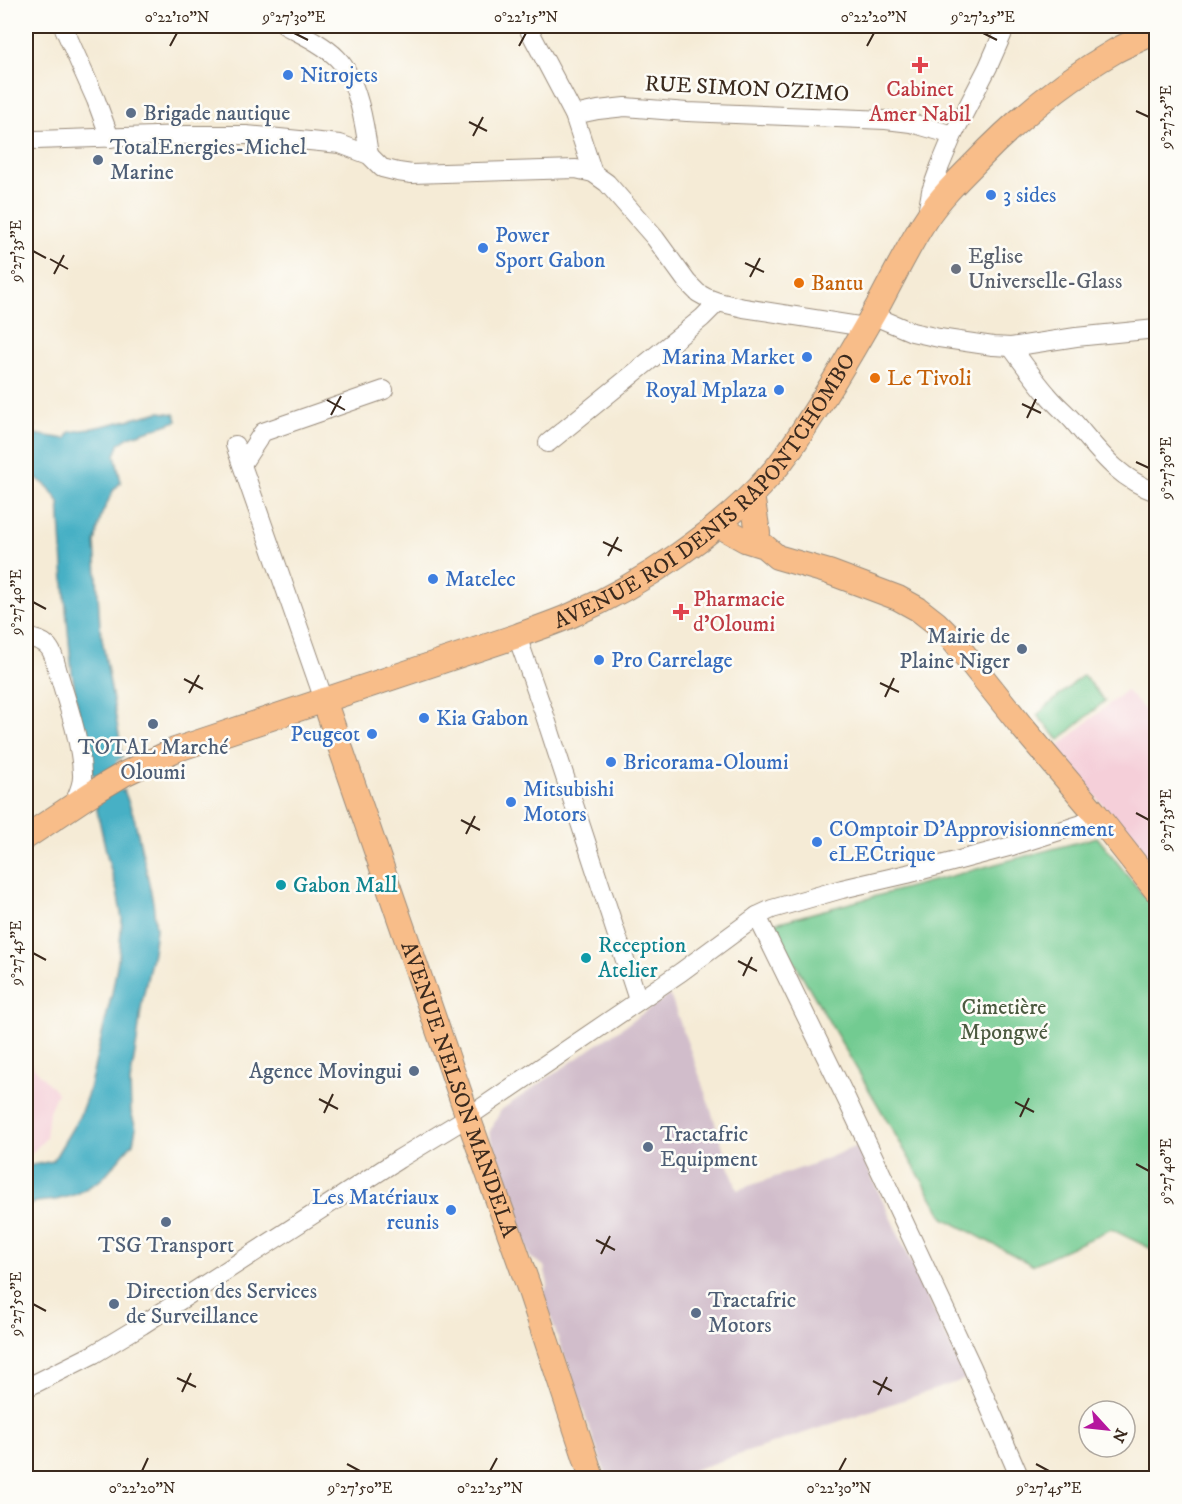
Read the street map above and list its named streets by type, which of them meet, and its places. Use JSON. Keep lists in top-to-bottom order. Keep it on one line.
{"streets":{"main road":["AVENUE ROI DENIS RAPONTCHOMBO","AVENUE NELSON MANDELA"],"street":["RUE SIMON OZIMO"]},"crossings":[["AVENUE ROI DENIS RAPONTCHOMBO","AVENUE NELSON MANDELA"]],"parks":["Cimetière Mpongwé"],"places":{"health":["Cabinet Amer Nabil","Pharmacie d'Oloumi"],"other":["Nitrojets","Brigade nautique","TotalEnergies-Michel Marine","3 sides","Power Sport Gabon","Eglise Universelle-Glass","Bantu","Marina Market","Le Tivoli","Royal Mplaza","Matelec","Mairie de Plaine Niger","Pro Carrelage","Kia Gabon","TOTAL Marché Oloumi","Peugeot","Bricorama-Oloumi","Mitsubishi Motors","COmptoir D'Approvisionnement eLECtrique","Gabon Mall","Reception Atelier","Agence Movingui","Tractafric Equipment","Les Matériaux reunis","TSG Transport","Direction des Services de Surveillance","Tractafric Motors"]},"north":"bottom right","coordinates":["0°22'10\"N","9°27'30\"E","0°22'15\"N","0°22'20\"N","9°27'25\"E","9°27'35\"E","9°27'40\"E","9°27'45\"E","9°27'50\"E","0°22'25\"N","0°22'30\"N"]}
